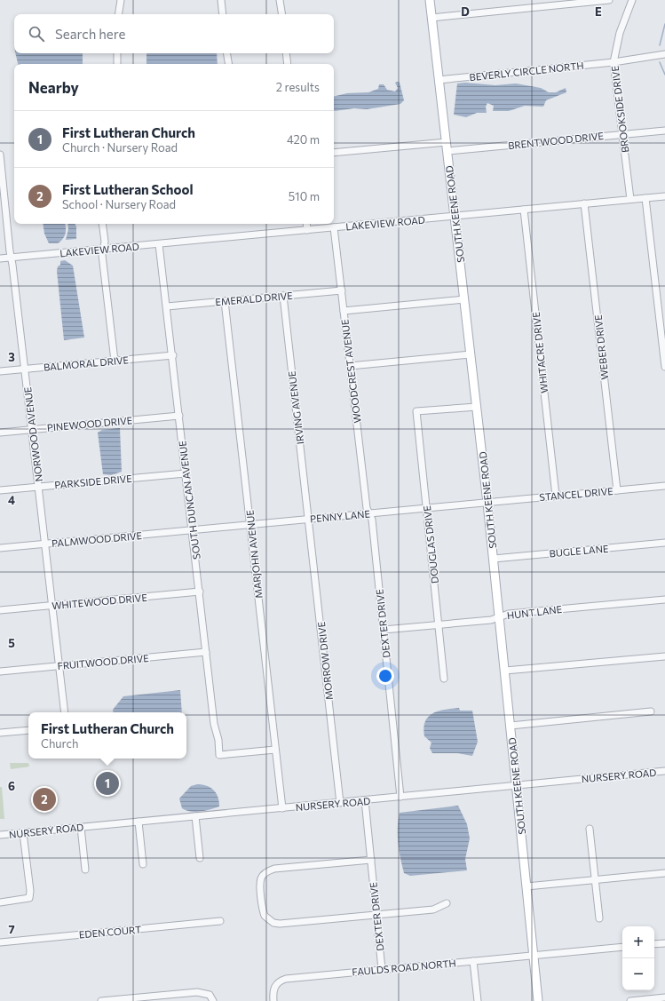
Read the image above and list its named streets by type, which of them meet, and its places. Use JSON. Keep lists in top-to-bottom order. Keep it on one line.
{"streets":{"main road":["SOUTH KEENE ROAD"],"street":["BEVERLY CIRCLE NORTH","BROOKSIDE DRIVE","BRENTWOOD DRIVE","LAKEVIEW ROAD","EMERALD DRIVE","WEBER DRIVE","WHITACRE DRIVE","BALMORAL DRIVE","WOODCREST AVENUE","IRVING AVENUE","PINEWOOD DRIVE","NORWOOD AVENUE","PARKSIDE DRIVE","STANCEL DRIVE","SOUTH DUNCAN AVENUE","PENNY LANE","PALMWOOD DRIVE","DOUGLAS DRIVE","BUGLE LANE","MARJOHN AVENUE","WHITEWOOD DRIVE","HUNT LANE","DEXTER DRIVE","MORROW DRIVE","FRUITWOOD DRIVE","NURSERY ROAD","EDEN COURT","FAULDS ROAD NORTH"]},"crossings":[["BEVERLY CIRCLE NORTH","BROOKSIDE DRIVE"],["BEVERLY CIRCLE NORTH","SOUTH KEENE ROAD"],["BROOKSIDE DRIVE","BRENTWOOD DRIVE"],["BROOKSIDE DRIVE","LAKEVIEW ROAD"],["BRENTWOOD DRIVE","SOUTH KEENE ROAD"],["SOUTH KEENE ROAD","LAKEVIEW ROAD"],["SOUTH KEENE ROAD","STANCEL DRIVE"],["SOUTH KEENE ROAD","PENNY LANE"],["SOUTH KEENE ROAD","DOUGLAS DRIVE"],["SOUTH KEENE ROAD","BUGLE LANE"],["SOUTH KEENE ROAD","HUNT LANE"],["SOUTH KEENE ROAD","NURSERY ROAD"],["SOUTH KEENE ROAD","FAULDS ROAD NORTH"],["LAKEVIEW ROAD","WEBER DRIVE"],["LAKEVIEW ROAD","WHITACRE DRIVE"],["LAKEVIEW ROAD","WOODCREST AVENUE"],["LAKEVIEW ROAD","NORWOOD AVENUE"],["LAKEVIEW ROAD","SOUTH DUNCAN AVENUE"],["EMERALD DRIVE","WOODCREST AVENUE"],["EMERALD DRIVE","IRVING AVENUE"],["EMERALD DRIVE","SOUTH DUNCAN AVENUE"],["EMERALD DRIVE","MARJOHN AVENUE"],["WEBER DRIVE","STANCEL DRIVE"],["WHITACRE DRIVE","STANCEL DRIVE"],["BALMORAL DRIVE","NORWOOD AVENUE"],["BALMORAL DRIVE","SOUTH DUNCAN AVENUE"],["WOODCREST AVENUE","PENNY LANE"],["WOODCREST AVENUE","DEXTER DRIVE"],["IRVING AVENUE","PENNY LANE"],["IRVING AVENUE","MORROW DRIVE"],["PINEWOOD DRIVE","NORWOOD AVENUE"],["PINEWOOD DRIVE","SOUTH DUNCAN AVENUE"],["NORWOOD AVENUE","PARKSIDE DRIVE"],["NORWOOD AVENUE","PALMWOOD DRIVE"],["NORWOOD AVENUE","WHITEWOOD DRIVE"],["NORWOOD AVENUE","FRUITWOOD DRIVE"],["PARKSIDE DRIVE","SOUTH DUNCAN AVENUE"],["STANCEL DRIVE","PENNY LANE"],["SOUTH DUNCAN AVENUE","PENNY LANE"],["SOUTH DUNCAN AVENUE","PALMWOOD DRIVE"],["SOUTH DUNCAN AVENUE","MARJOHN AVENUE"],["SOUTH DUNCAN AVENUE","WHITEWOOD DRIVE"],["SOUTH DUNCAN AVENUE","FRUITWOOD DRIVE"],["PENNY LANE","PALMWOOD DRIVE"],["PENNY LANE","DOUGLAS DRIVE"],["PENNY LANE","MARJOHN AVENUE"],["PENNY LANE","DEXTER DRIVE"],["PENNY LANE","MORROW DRIVE"],["DOUGLAS DRIVE","HUNT LANE"],["MARJOHN AVENUE","NURSERY ROAD"],["HUNT LANE","DEXTER DRIVE"],["DEXTER DRIVE","NURSERY ROAD"],["DEXTER DRIVE","FAULDS ROAD NORTH"],["MORROW DRIVE","NURSERY ROAD"]],"page":{"search":"Search here","heading":["Nearby","2 results"],"list":[{"mark":"1","name":"First Lutheran Church","note":"Church · Nursery Road","value":"420 m"},{"mark":"2","name":"First Lutheran School","note":"School · Nursery Road","value":"510 m"}],"popup":["First Lutheran Church","Church"],"pins":["1","2"],"map_buttons":["+","−"]},"grid":{"columns":["D","E"],"rows":["3","4","5","6","7"]}}
